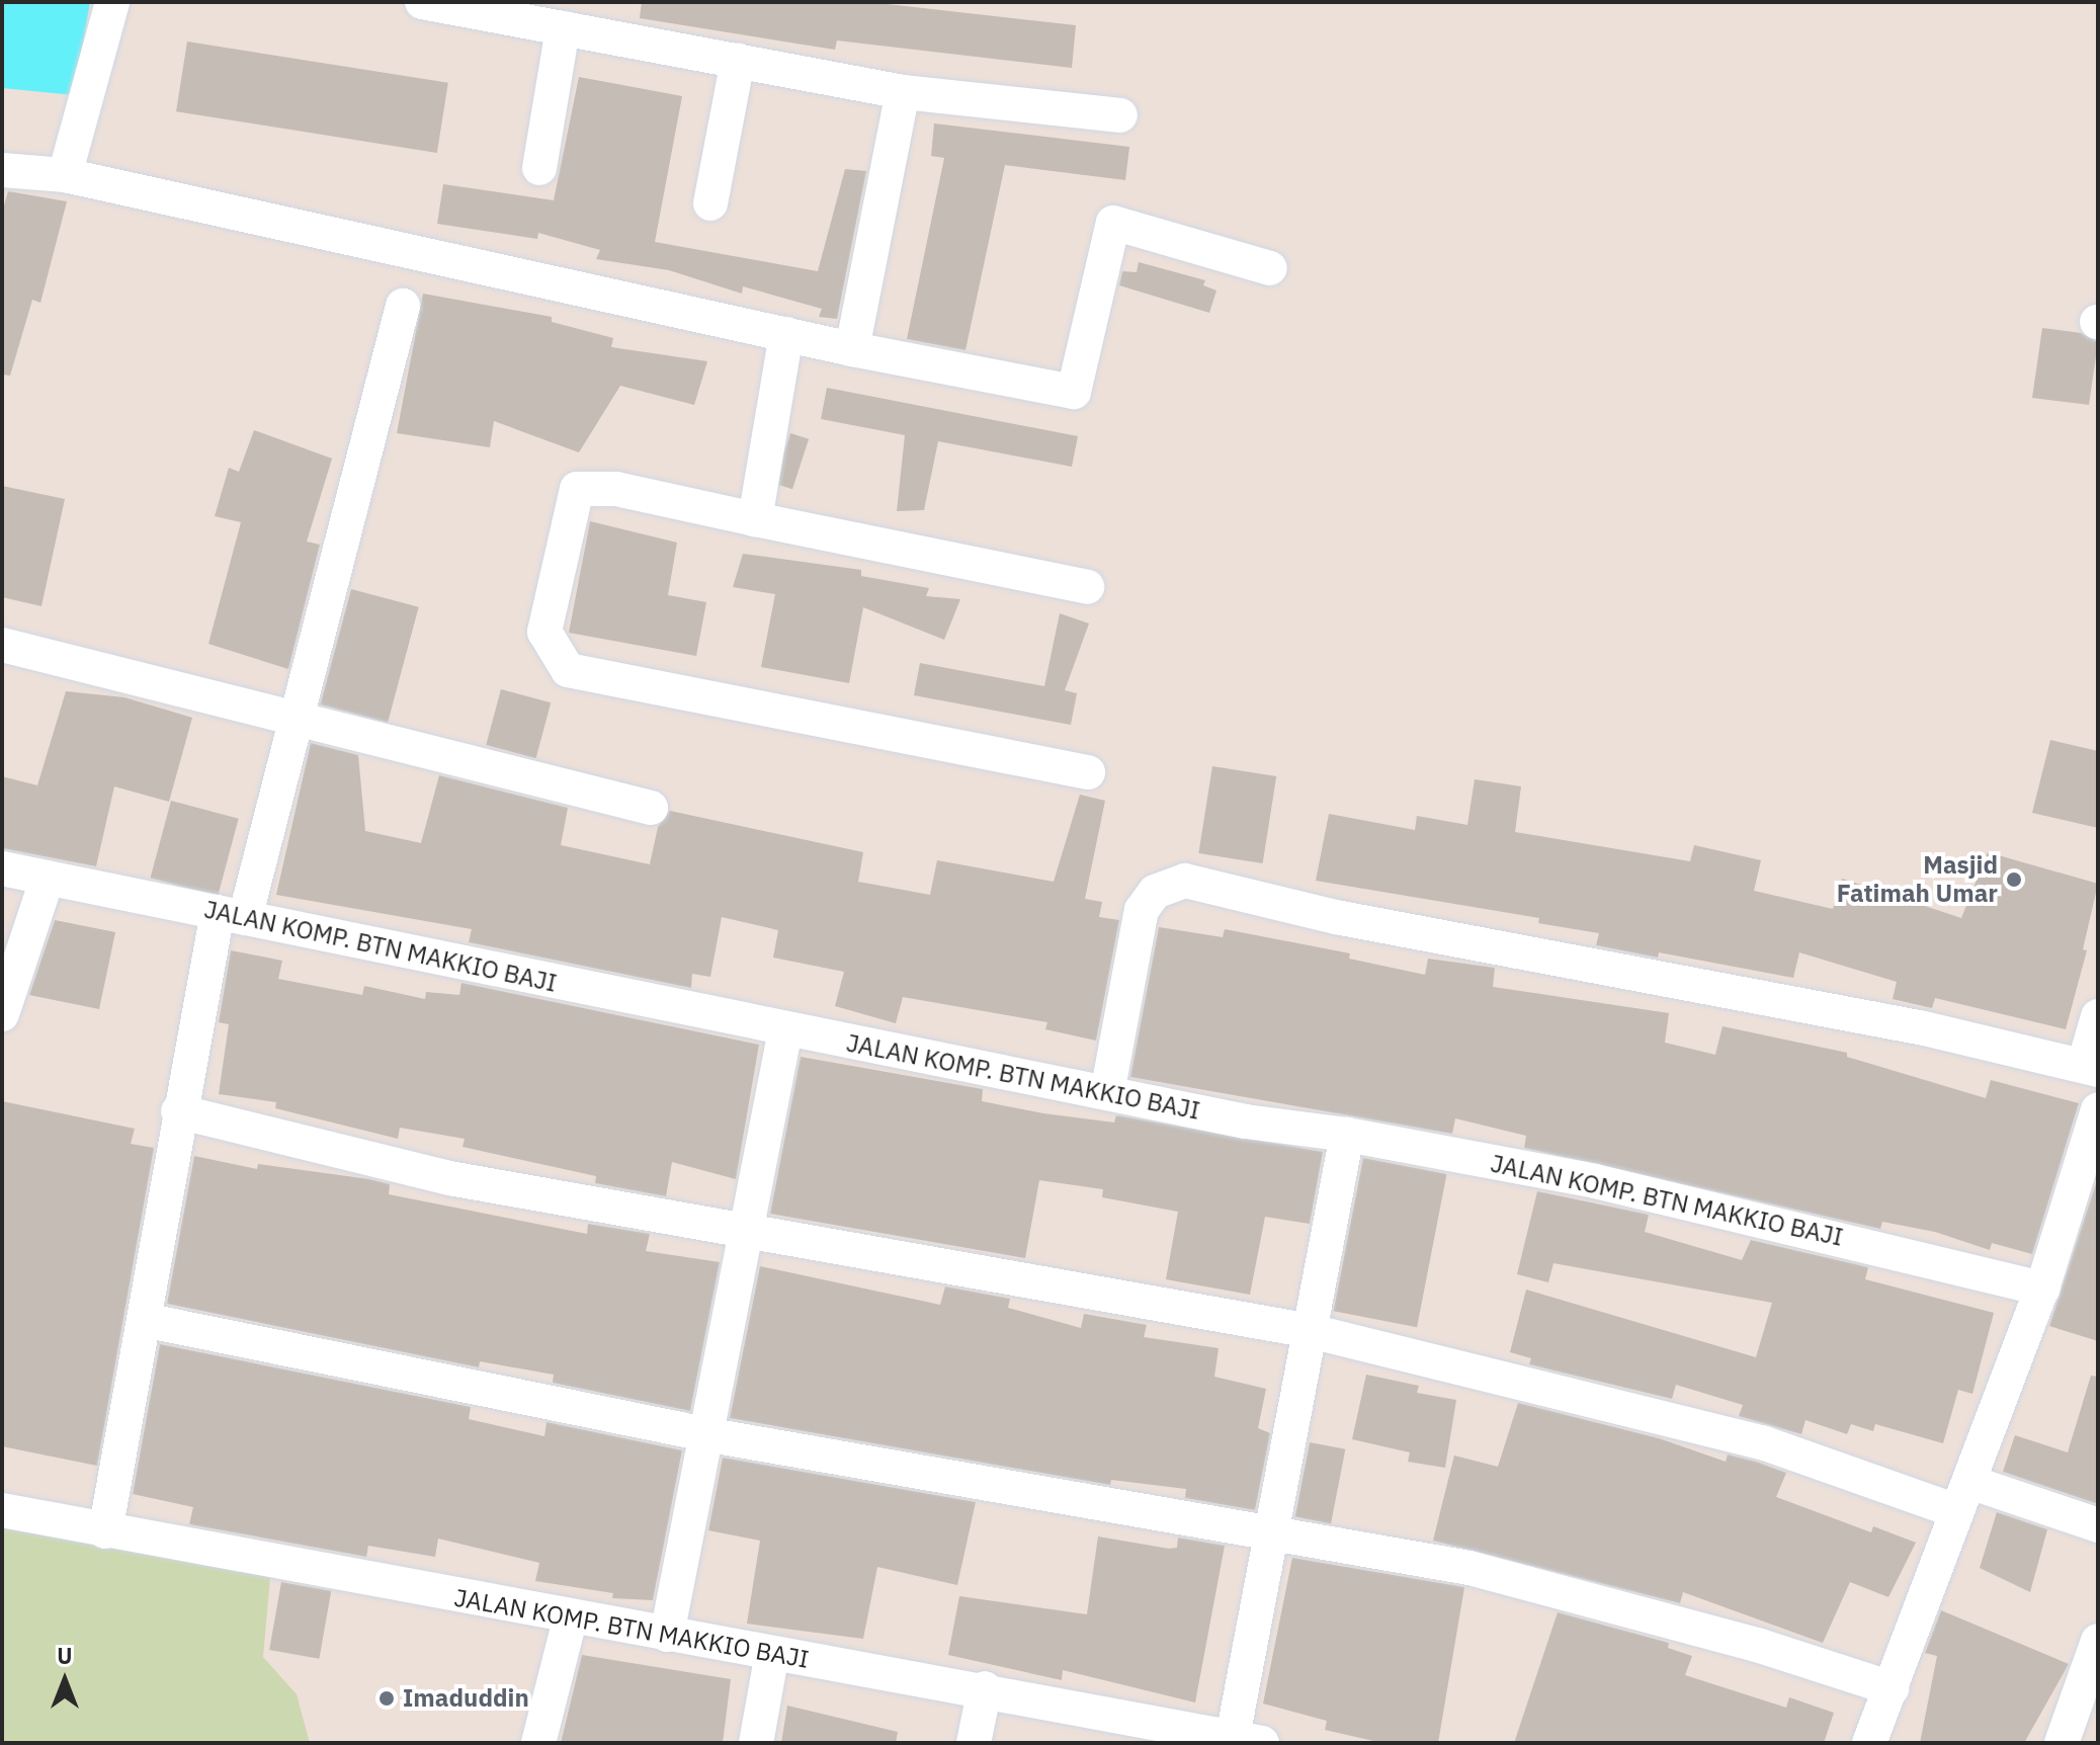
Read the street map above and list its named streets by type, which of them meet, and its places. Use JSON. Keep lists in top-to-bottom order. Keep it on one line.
{"streets":{"street":["JALAN KOMP. BTN MAKKIO BAJI"]},"places":["Masjid Fatimah Umar","Imaduddin"],"north":"top"}
